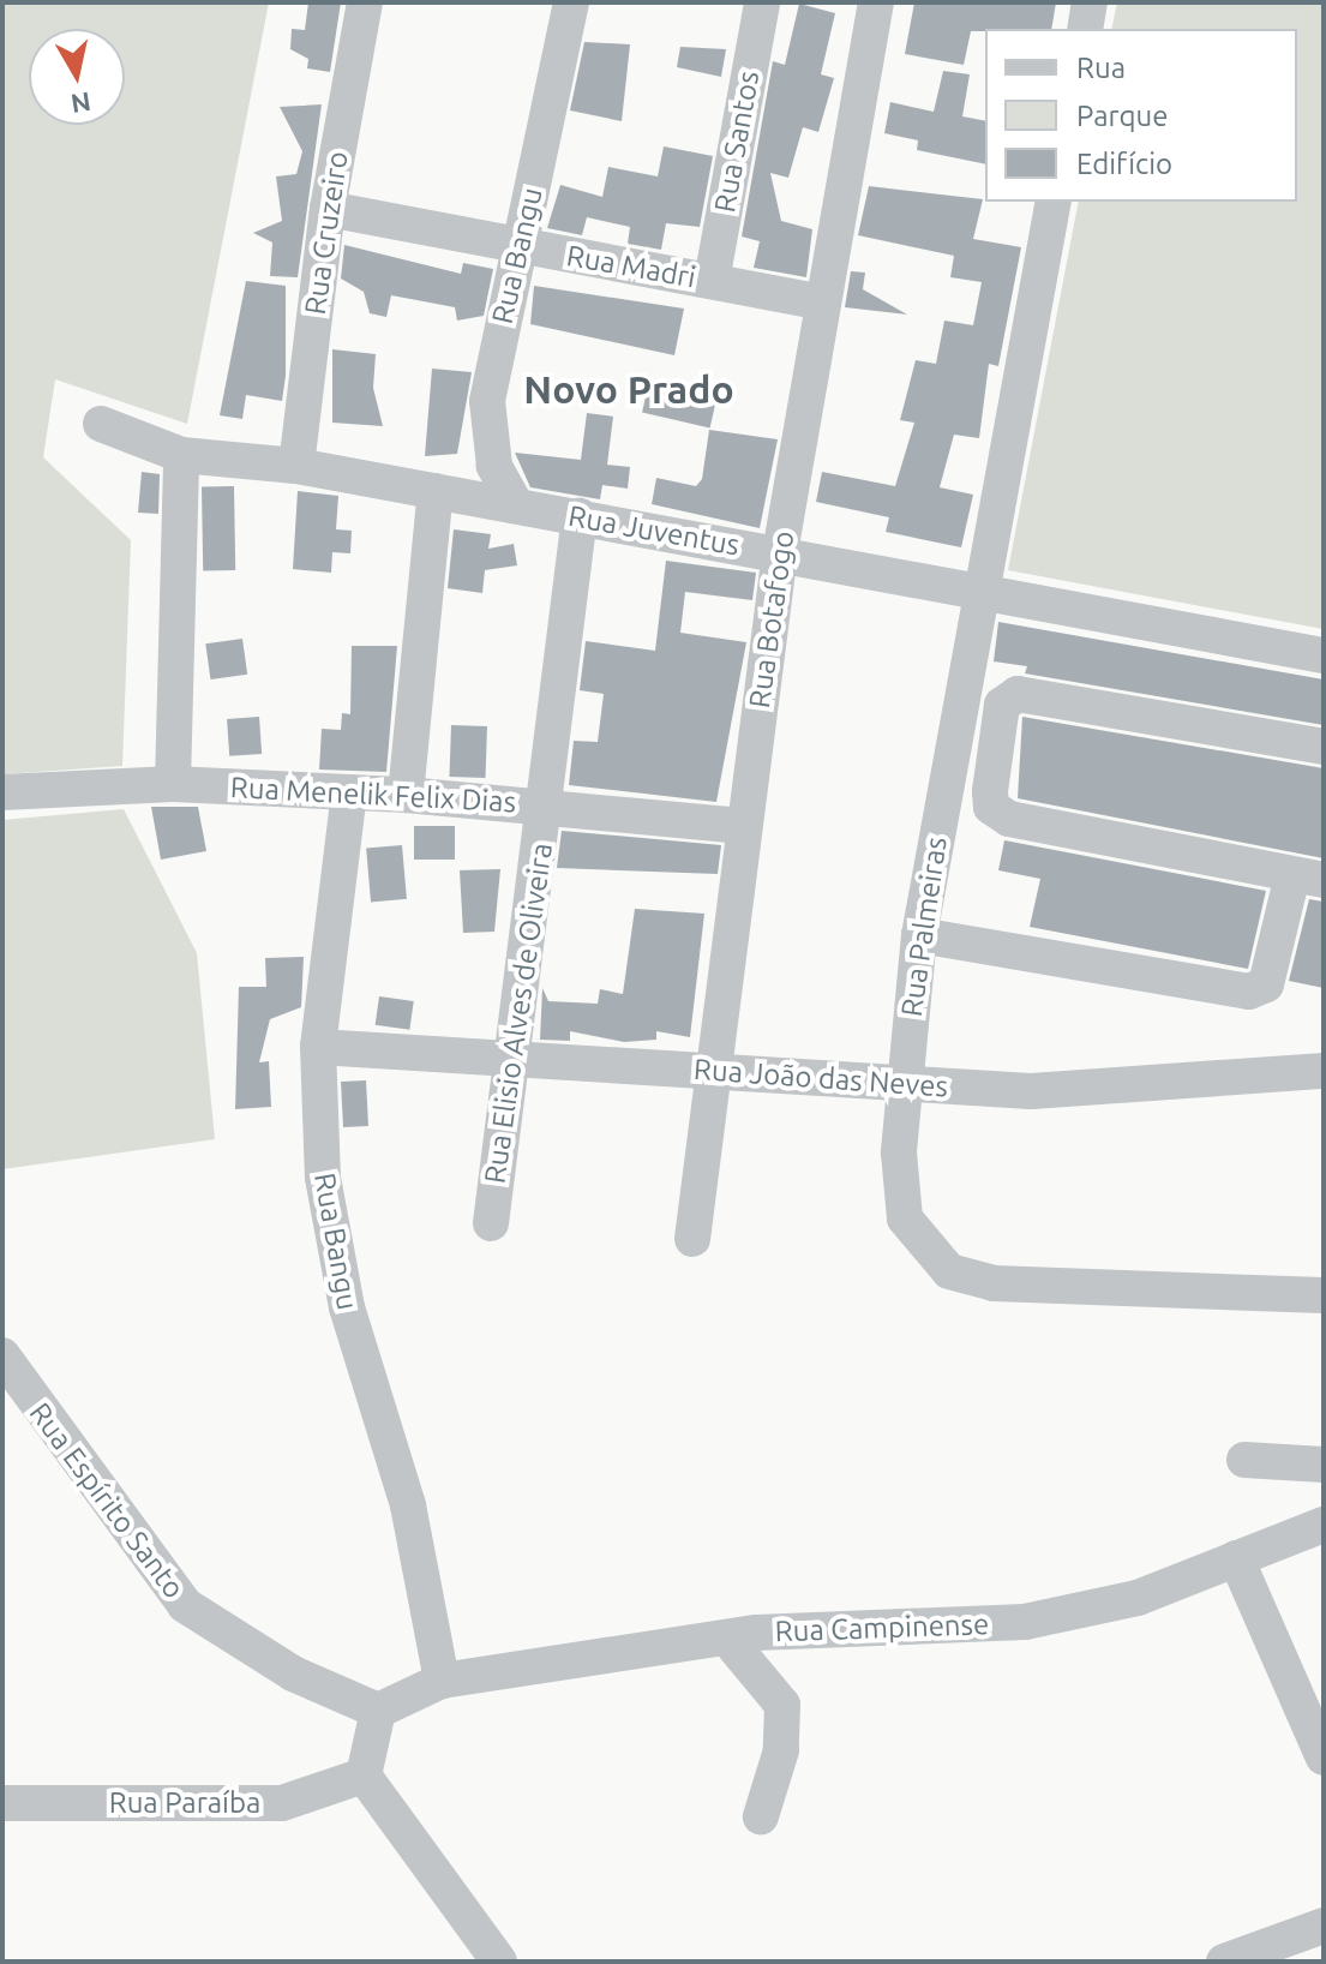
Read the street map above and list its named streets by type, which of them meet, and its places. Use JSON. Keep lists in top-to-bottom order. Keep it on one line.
{"streets":{"street":["Rua Santos","Rua Cruzeiro","Rua Bangu","Rua Madri","Rua Juventus","Rua Botafogo","Rua Menelik Felix Dias","Rua Palmeiras","Rua Elisio Alves de Oliveira","Rua João das Neves","Rua Espírito Santo","Rua Campinense","Rua Paraíba"]},"crossings":[["Rua Santos","Rua Madri"],["Rua Cruzeiro","Rua Madri"],["Rua Cruzeiro","Rua Juventus"],["Rua Bangu","Rua Madri"],["Rua Bangu","Rua Juventus"],["Rua Bangu","Rua Menelik Felix Dias"],["Rua Bangu","Rua João das Neves"],["Rua Bangu","Rua Campinense"],["Rua Madri","Rua Botafogo"],["Rua Juventus","Rua Botafogo"],["Rua Juventus","Rua Palmeiras"],["Rua Juventus","Rua Elisio Alves de Oliveira"],["Rua Botafogo","Rua Menelik Felix Dias"],["Rua Botafogo","Rua João das Neves"],["Rua Menelik Felix Dias","Rua Elisio Alves de Oliveira"],["Rua Palmeiras","Rua João das Neves"],["Rua Elisio Alves de Oliveira","Rua João das Neves"],["Rua Espírito Santo","Rua Campinense"]],"districts":["Novo Prado"],"legend":["Rua","Parque","Edifício"],"north":"bottom"}
